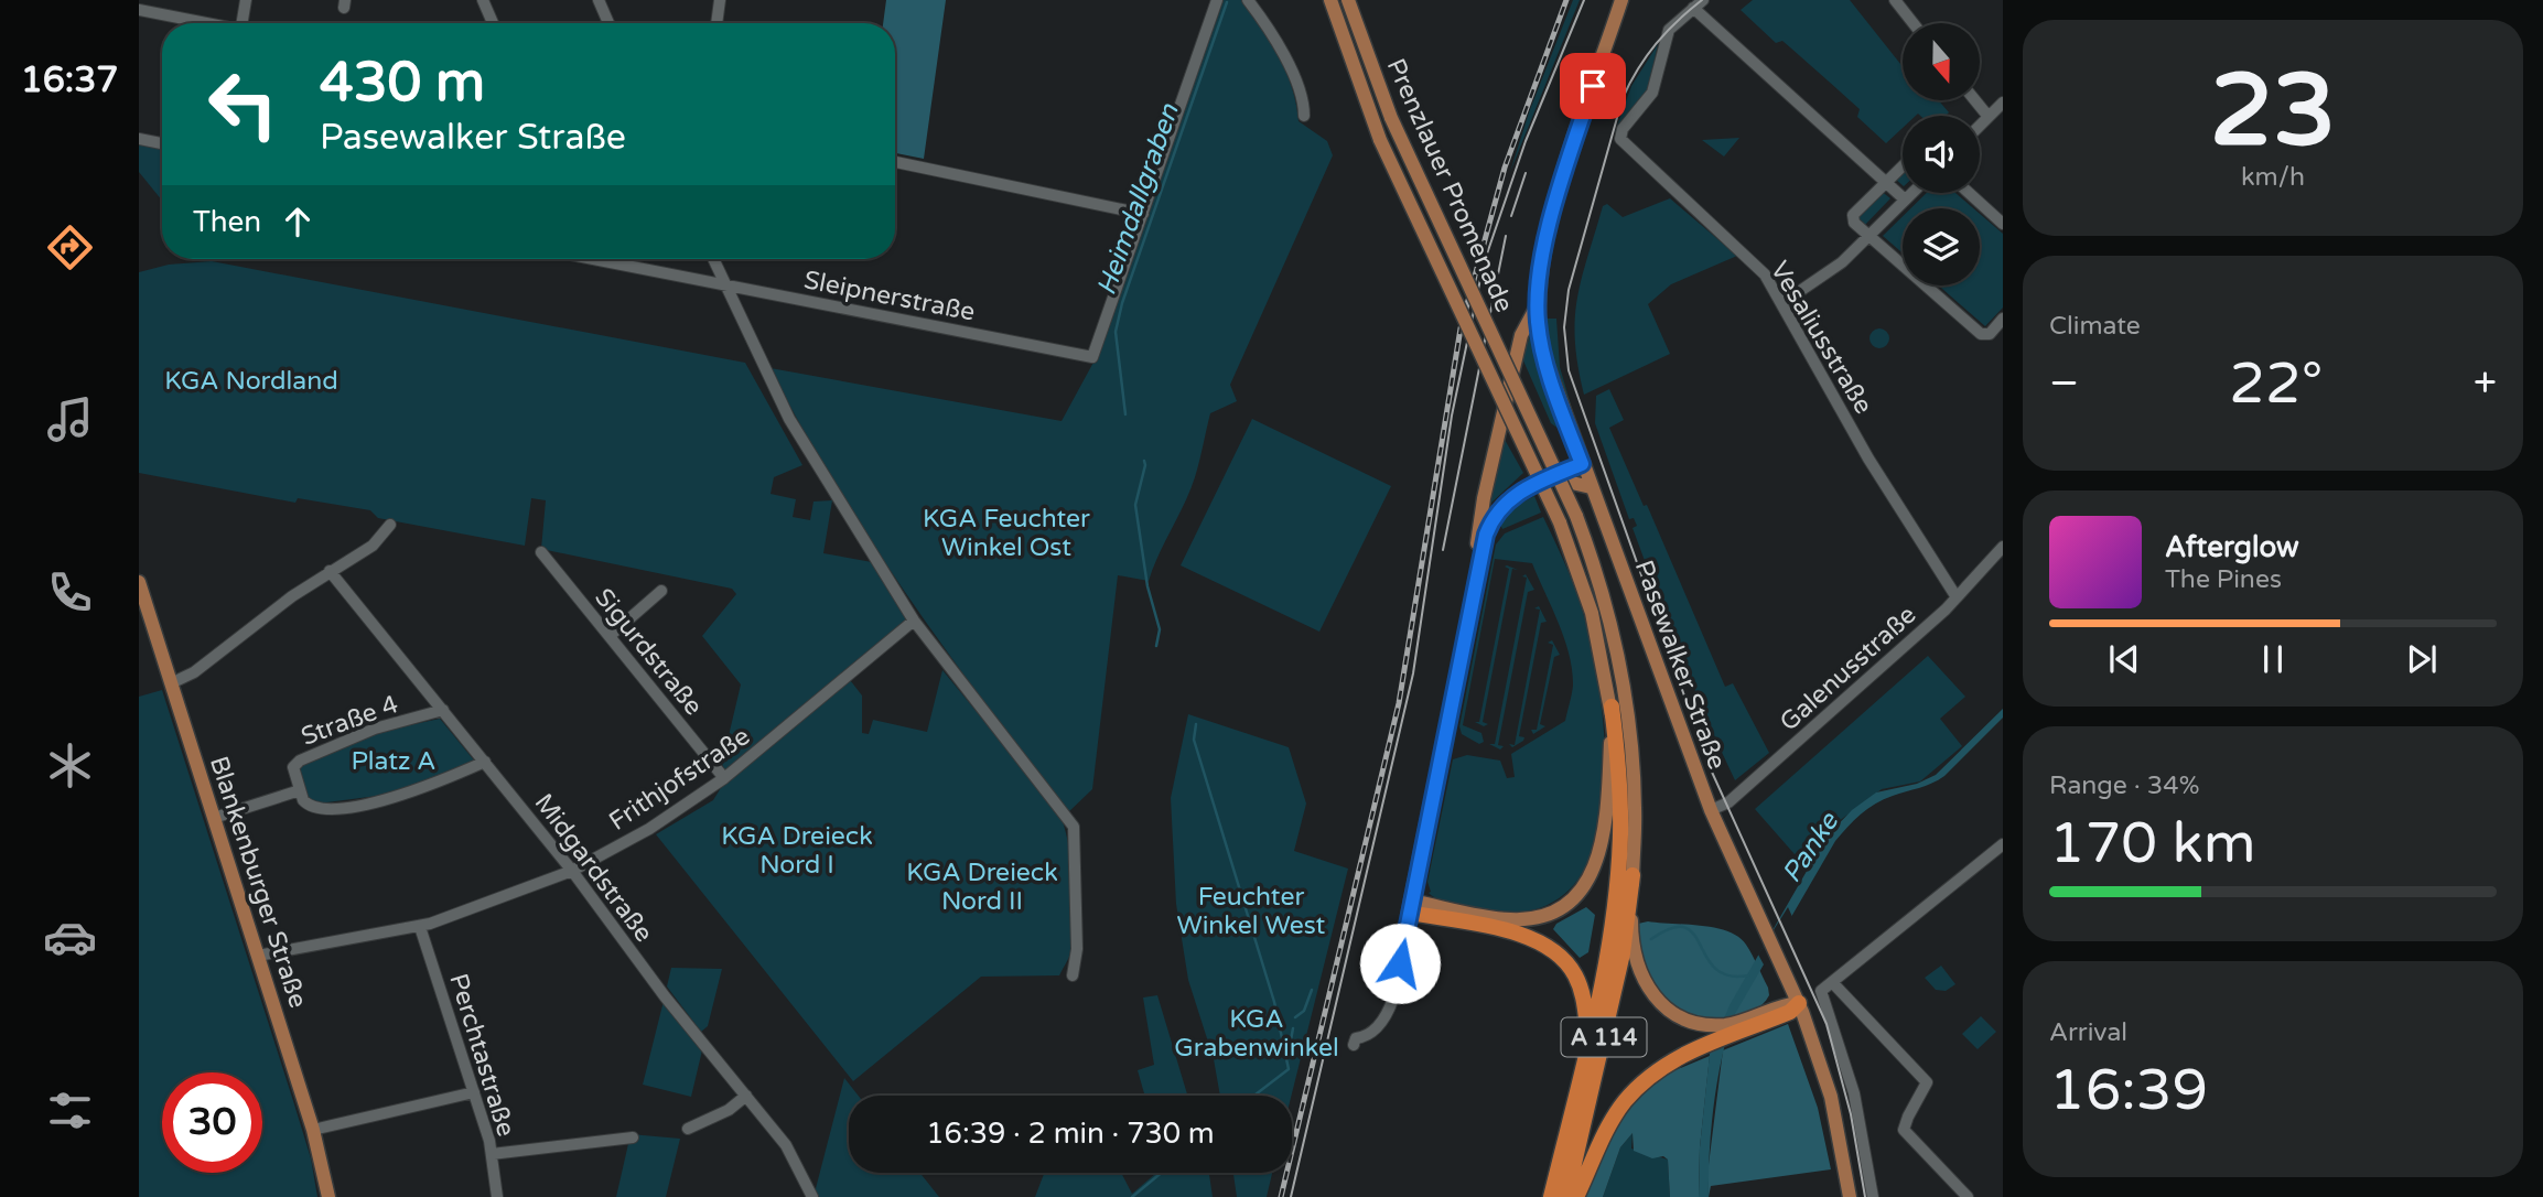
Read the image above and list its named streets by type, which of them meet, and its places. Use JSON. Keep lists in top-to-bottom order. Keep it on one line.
{"streets":{"highway":["A 114"],"main road":["Prenzlauer Promenade","Pasewalker Straße","Blankenburger Straße"],"street":["Sleipnerstraße","Vesaliusstraße","Sigurdstraße","Galenusstraße","Straße 4","Frithjofstraße","Midgardstraße","Perchtastraße"]},"crossings":[["Prenzlauer Promenade","Pasewalker Straße"],["Prenzlauer Promenade","A 114"],["Vesaliusstraße","Galenusstraße"],["Sigurdstraße","Frithjofstraße"],["Pasewalker Straße","Galenusstraße"],["Straße 4","Midgardstraße"],["Frithjofstraße","Midgardstraße"],["Frithjofstraße","Blankenburger Straße"],["Frithjofstraße","Perchtastraße"]],"water":["Heimdallgraben","Panke"],"parks":["KGA Nordland","KGA Feuchter Winkel Ost","Platz A","KGA Dreieck Nord I","KGA Dreieck Nord II","Feuchter Winkel West","KGA Grabenwinkel"],"north":"bottom","page":{"tabs":"16:37","tile":[["23","km/h"],"Climate",["Range · 34%","170 km"],["Arrival","16:39"]],"turn":["430 m","Pasewalker Straße"],"then":"Then","heat":["−","22°","+"],"song":["Afterglow","The Pines"],"limit":"30","trip":"16:39 · 2 min · 730 m"}}
